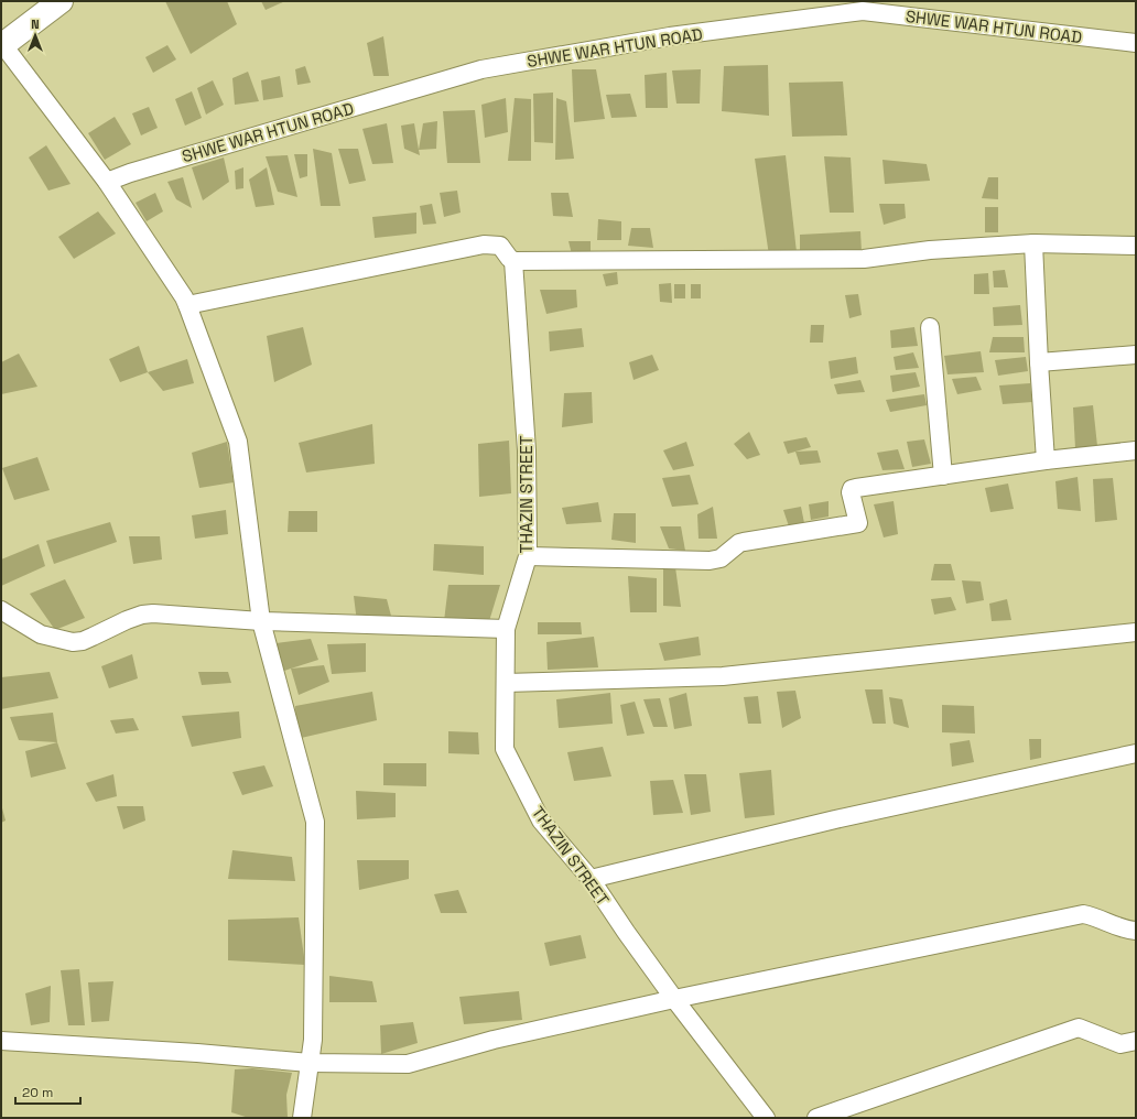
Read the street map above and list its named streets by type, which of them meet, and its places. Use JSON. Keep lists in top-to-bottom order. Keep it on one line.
{"streets":{"street":["SHWE WAR HTUN ROAD","THAZIN STREET"]},"scale_bar":"20 m","north":"top"}
